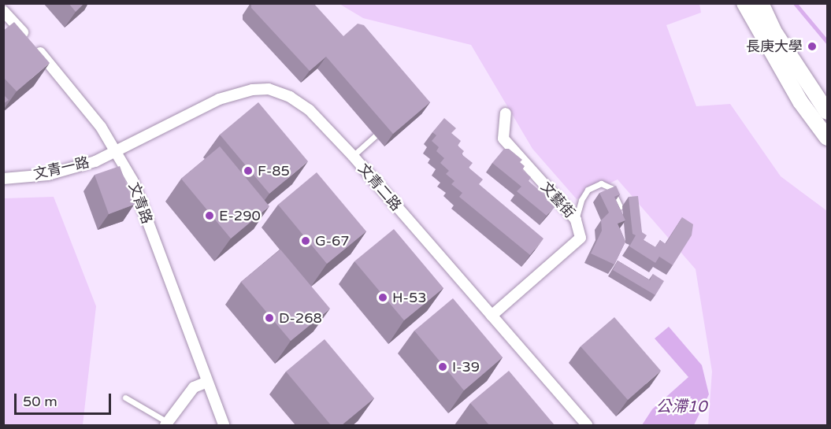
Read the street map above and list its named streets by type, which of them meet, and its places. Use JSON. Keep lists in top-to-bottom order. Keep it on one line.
{"streets":{"street":["文青一路","文青二路","文藝街","文青路"]},"crossings":[["文青一路","文青二路"],["文青一路","文青路"],["文青二路","文藝街"],["文青二路","文青路"]],"water":["公滯10"],"places":["長庚大學","F-85","E-290","G-67","H-53","D-268","I-39"],"scale_bar":"50 m"}
